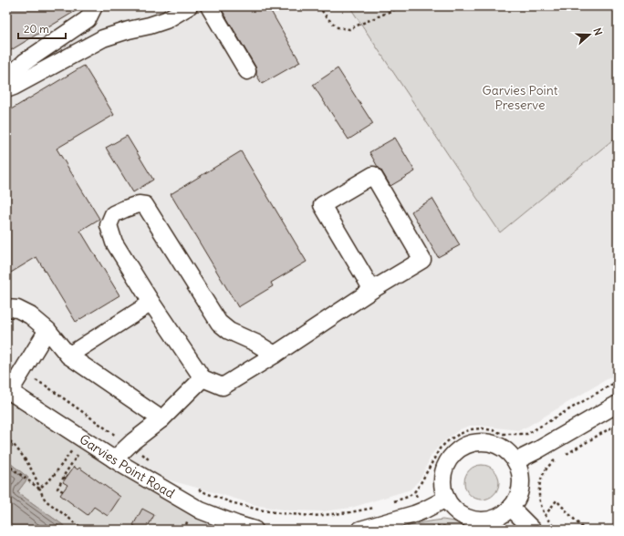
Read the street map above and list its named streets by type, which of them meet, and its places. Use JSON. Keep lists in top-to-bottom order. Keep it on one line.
{"streets":{"street":["Garvies Point Road"]},"parks":["Garvies Point Preserve"],"scale_bar":"20 m","north":"right"}
